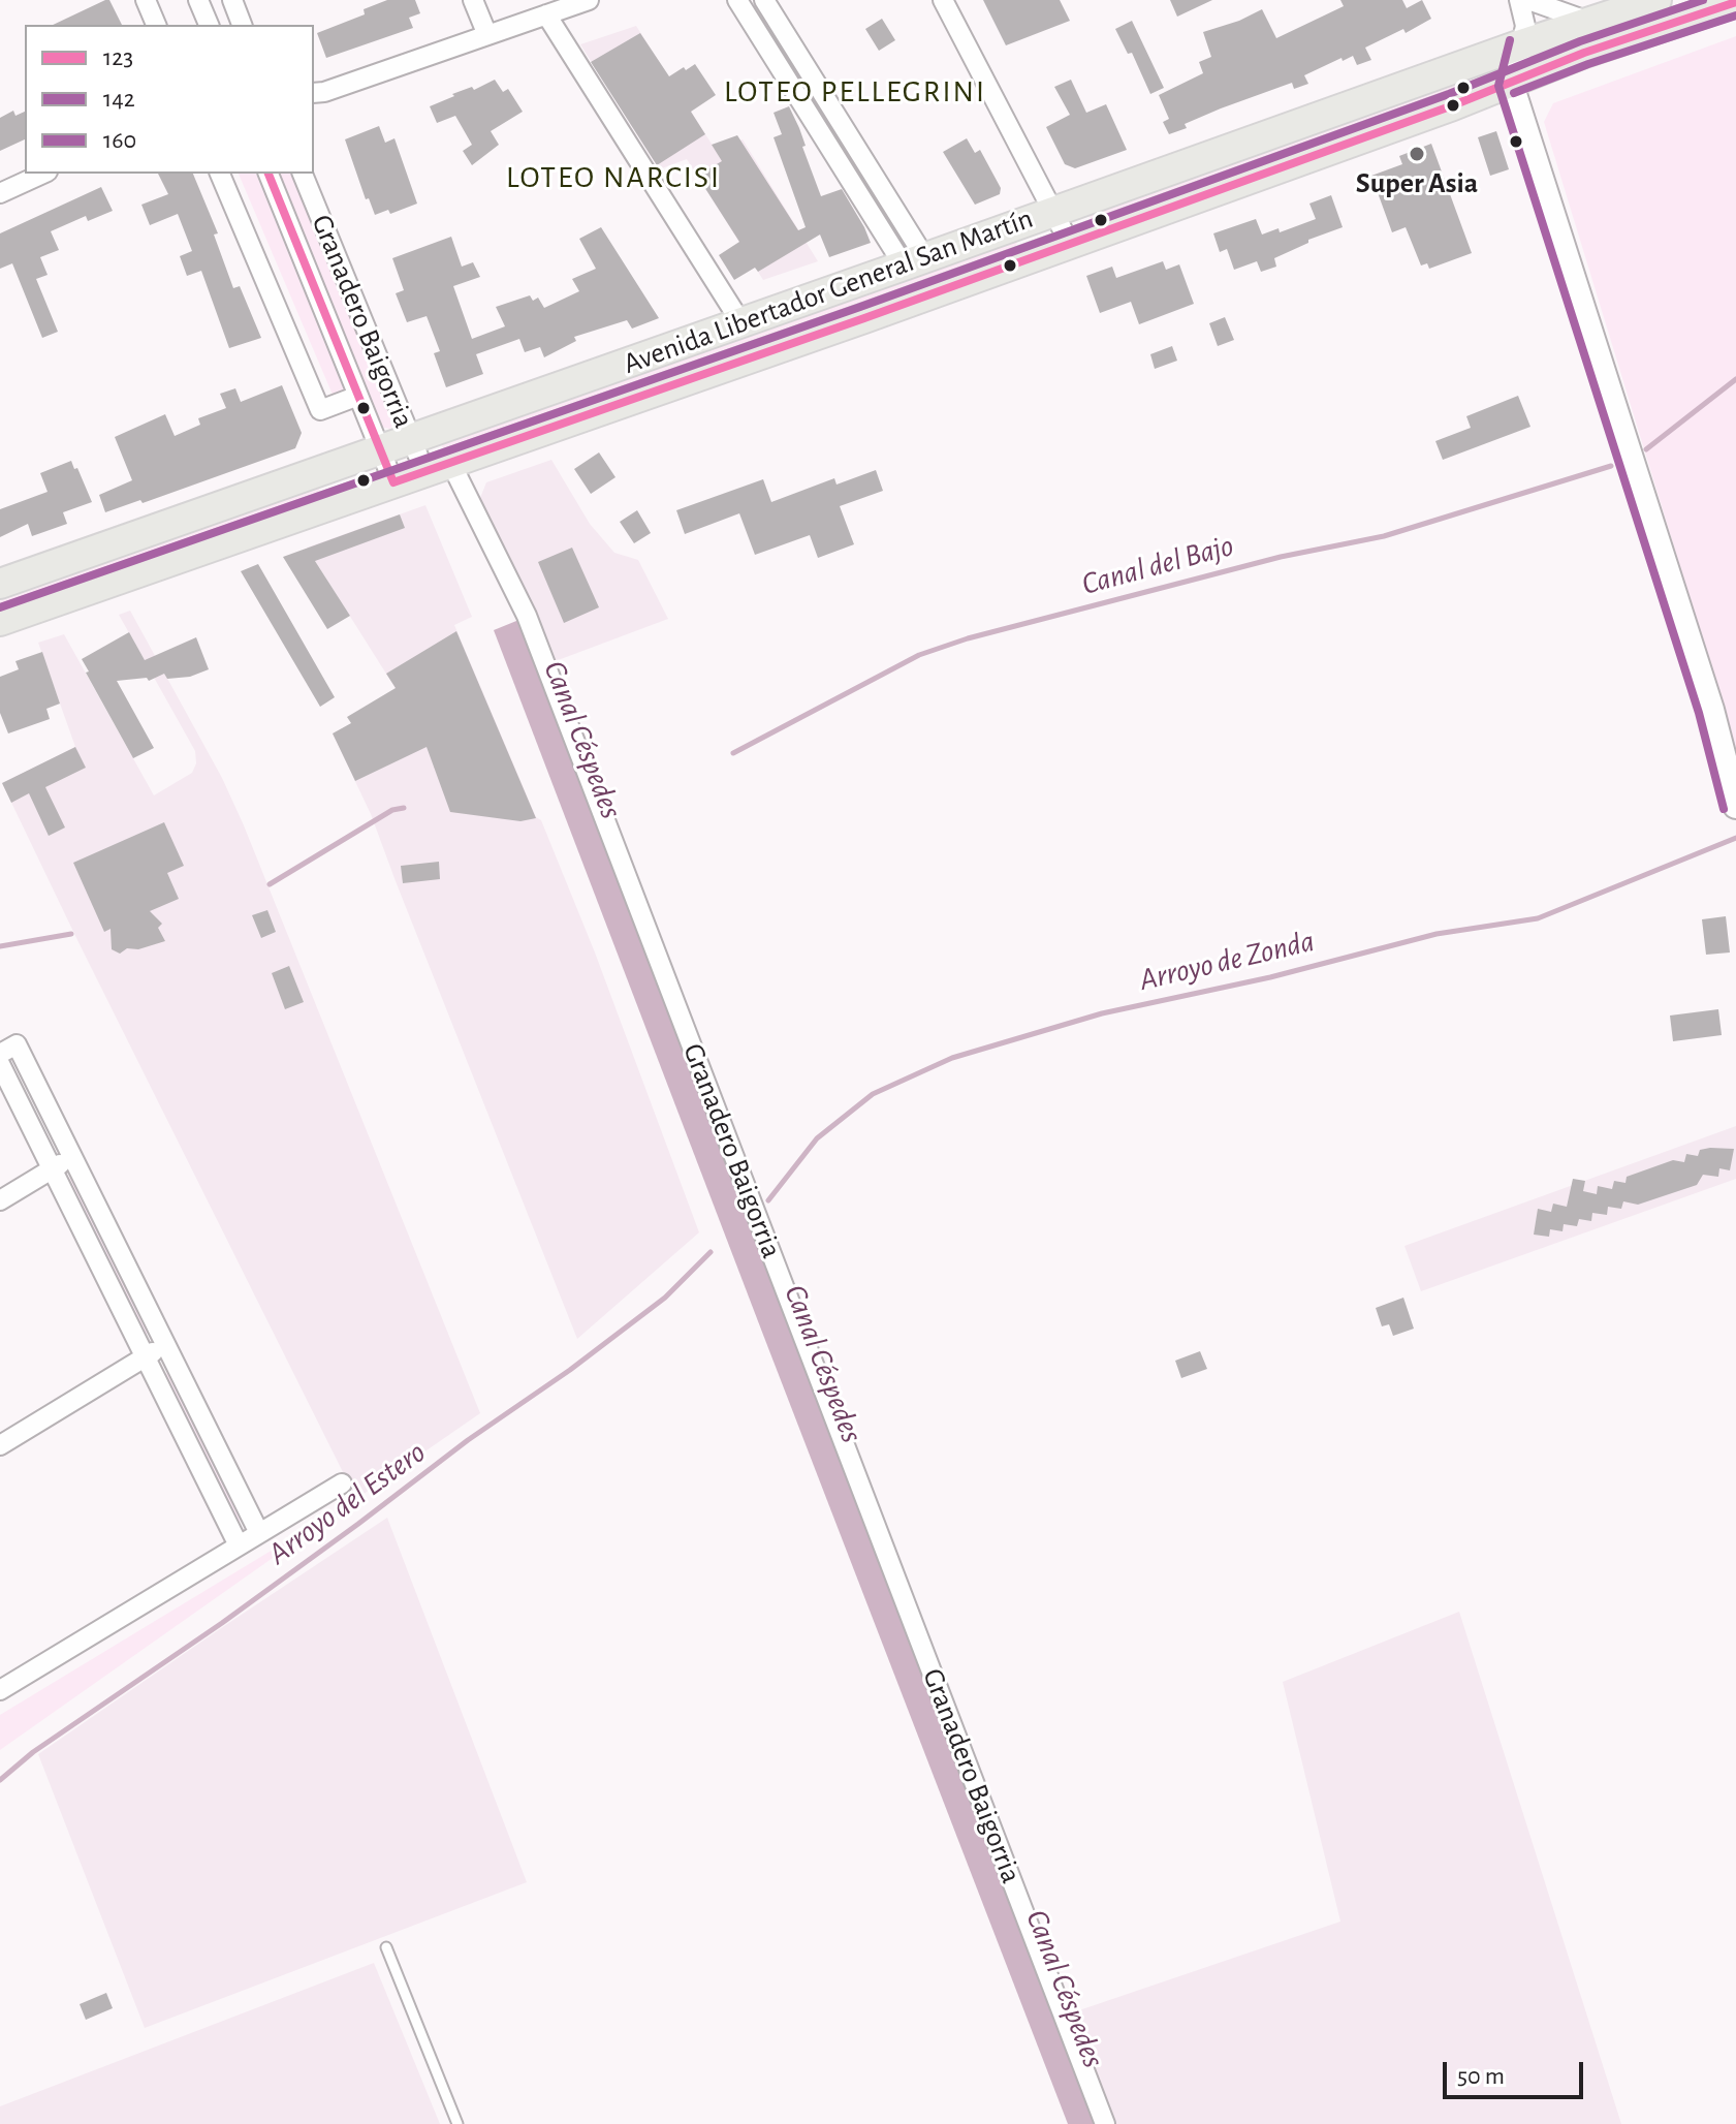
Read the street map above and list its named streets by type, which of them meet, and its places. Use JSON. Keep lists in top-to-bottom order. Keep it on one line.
{"streets":{"main road":["Avenida Libertador General San Martín"],"street":["Granadero Baigorria"]},"crossings":[["Avenida Libertador General San Martín","Granadero Baigorria"]],"districts":["LOTEO PELLEGRINI","LOTEO NARCISI"],"water":["Canal del Bajo","Canal Céspedes","Arroyo de Zonda","Arroyo del Estero"],"places":["Super Asia"],"lines":["transit line 160","transit line 123","transit line 142"],"legend":["123","142","160"],"scale_bar":"50 m"}
